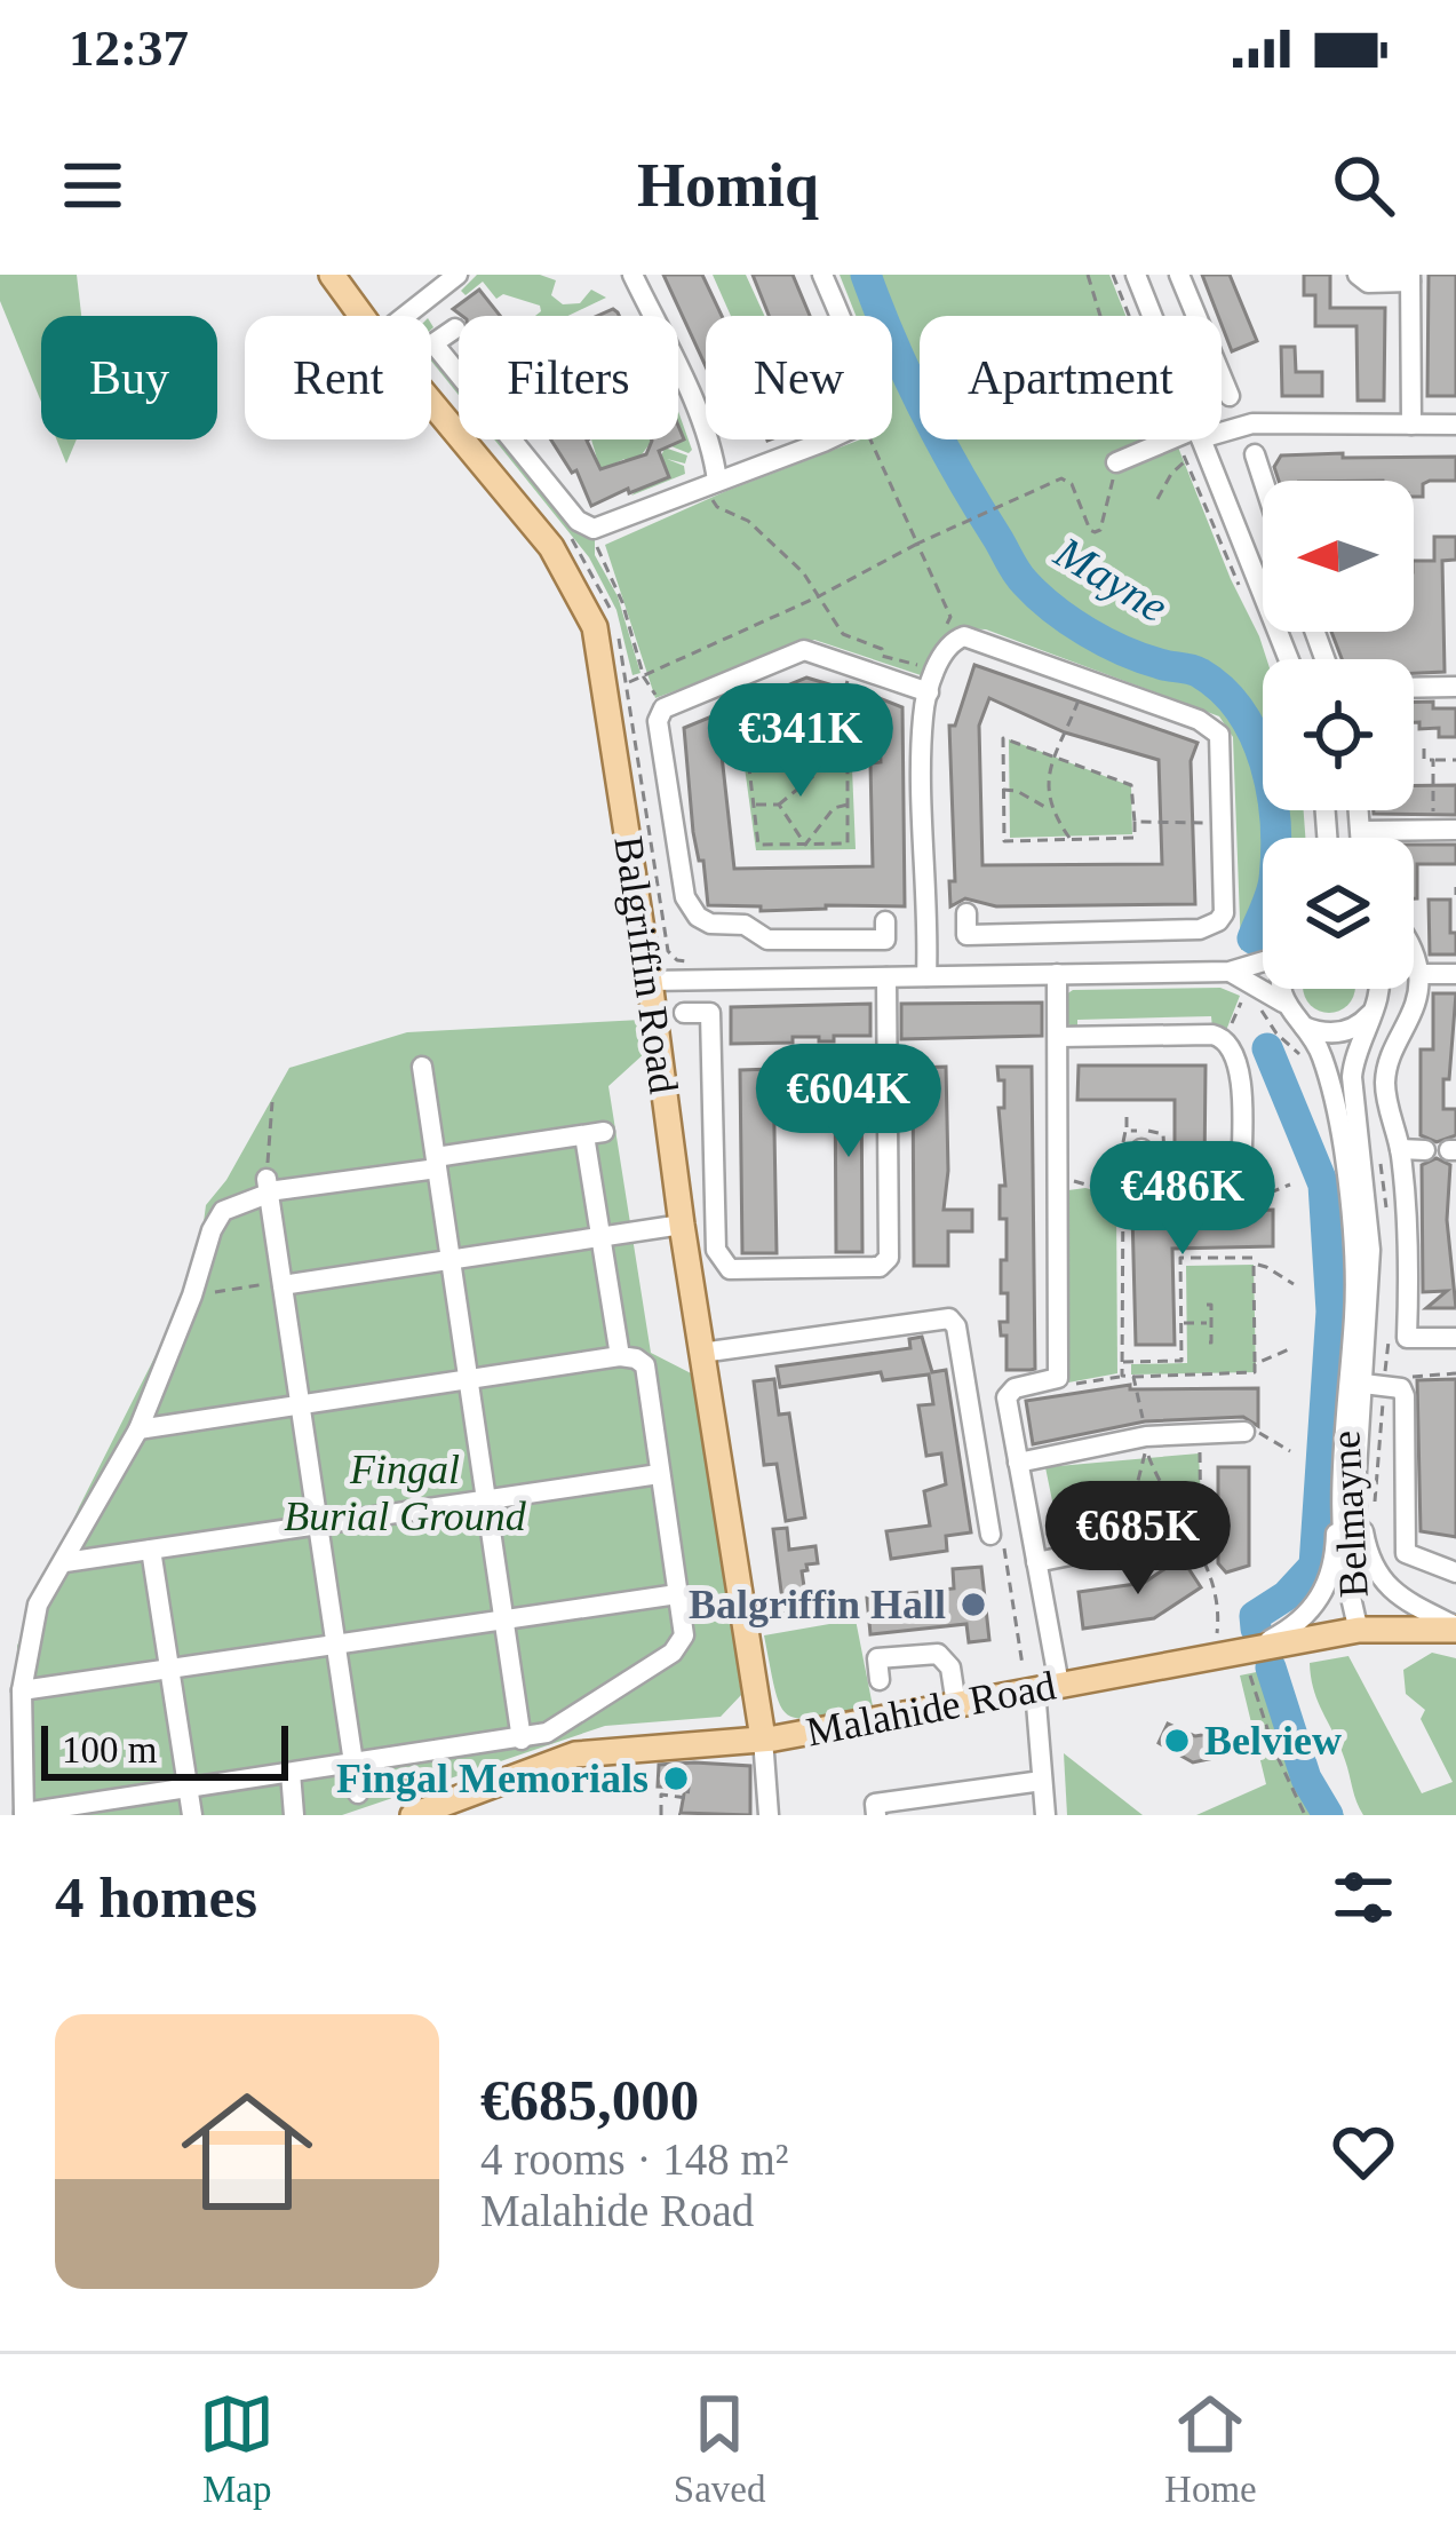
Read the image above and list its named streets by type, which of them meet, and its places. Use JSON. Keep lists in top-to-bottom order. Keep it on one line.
{"streets":{"main road":["Balgriffin Road","Malahide Road"],"street":["Belmayne"]},"crossings":[["Balgriffin Road","Malahide Road"],["Belmayne","Malahide Road"]],"water":["Mayne"],"parks":["Fingal Burial Ground"],"places":["Balgriffin Hall","Belview","Fingal Memorials"],"scale_bar":"100 m","north":"left","page":{"status":"12:37","header":"Homiq","chip":["Buy","Rent","Filters","New","Apartment"],"price":["€341K","€604K","€486K","€685K"],"scale":"100 m","heading":"4 homes","list":[{"name":"€685,000","note":"4 rooms · 148 m² · Malahide Road"}],"tabs":["Map","Saved","Home"]}}
